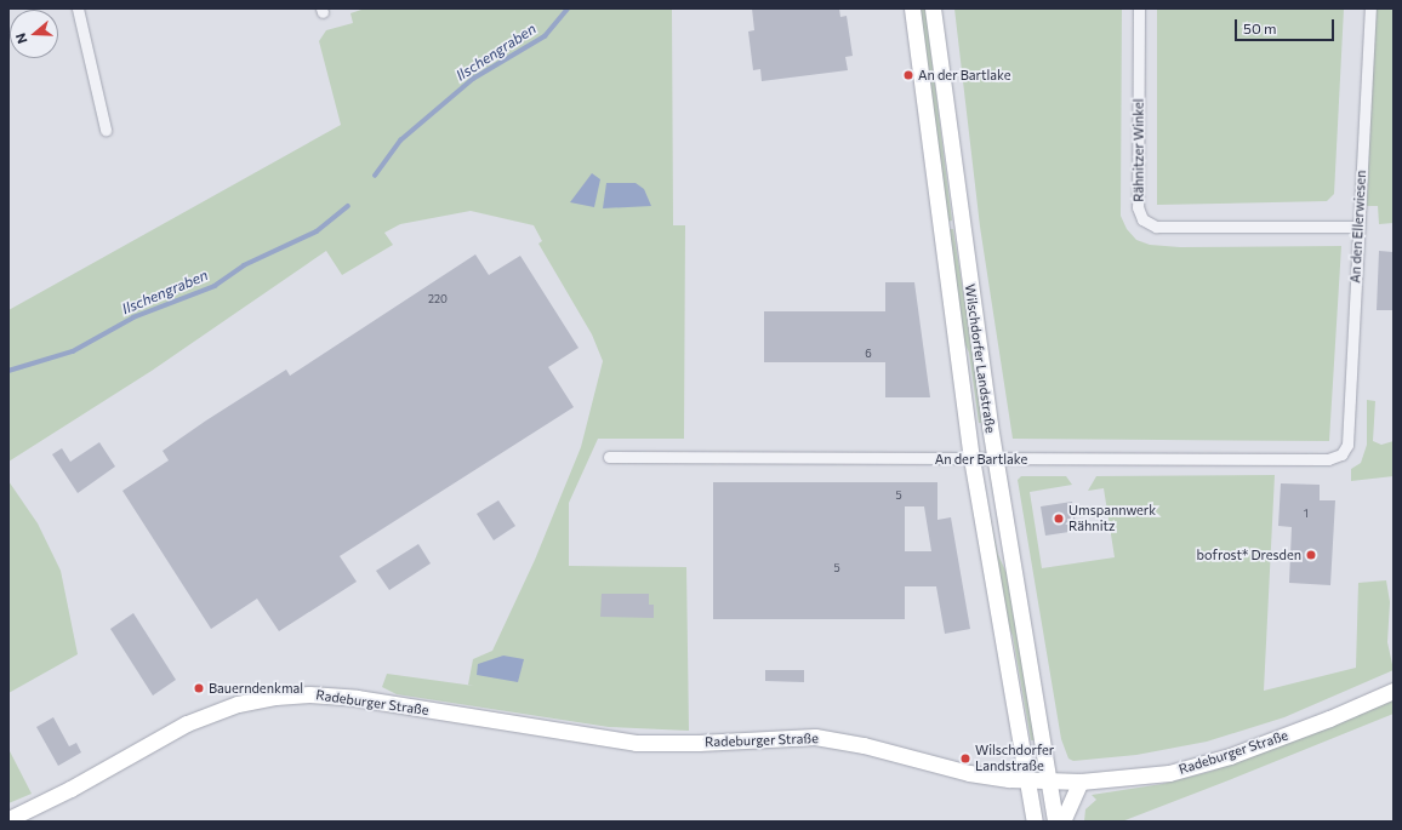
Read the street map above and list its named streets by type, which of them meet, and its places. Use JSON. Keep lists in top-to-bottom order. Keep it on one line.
{"streets":{"main road":["Wilschdorfer Landstraße","Radeburger Straße"],"street":["Rähnitzer Winkel","An den Ellerwiesen","An der Bartlake"]},"crossings":[["Rähnitzer Winkel","An den Ellerwiesen"],["An den Ellerwiesen","An der Bartlake"],["Wilschdorfer Landstraße","An der Bartlake"],["Wilschdorfer Landstraße","Radeburger Straße"]],"water":["Ilschengraben"],"places":["An der Bartlake","Umspannwerk Rähnitz","bofrost* Dresden","Bauerndenkmal","Wilschdorfer Landstraße"],"house_numbers":["220","6","5","1","5"],"scale_bar":"50 m","north":"left"}
